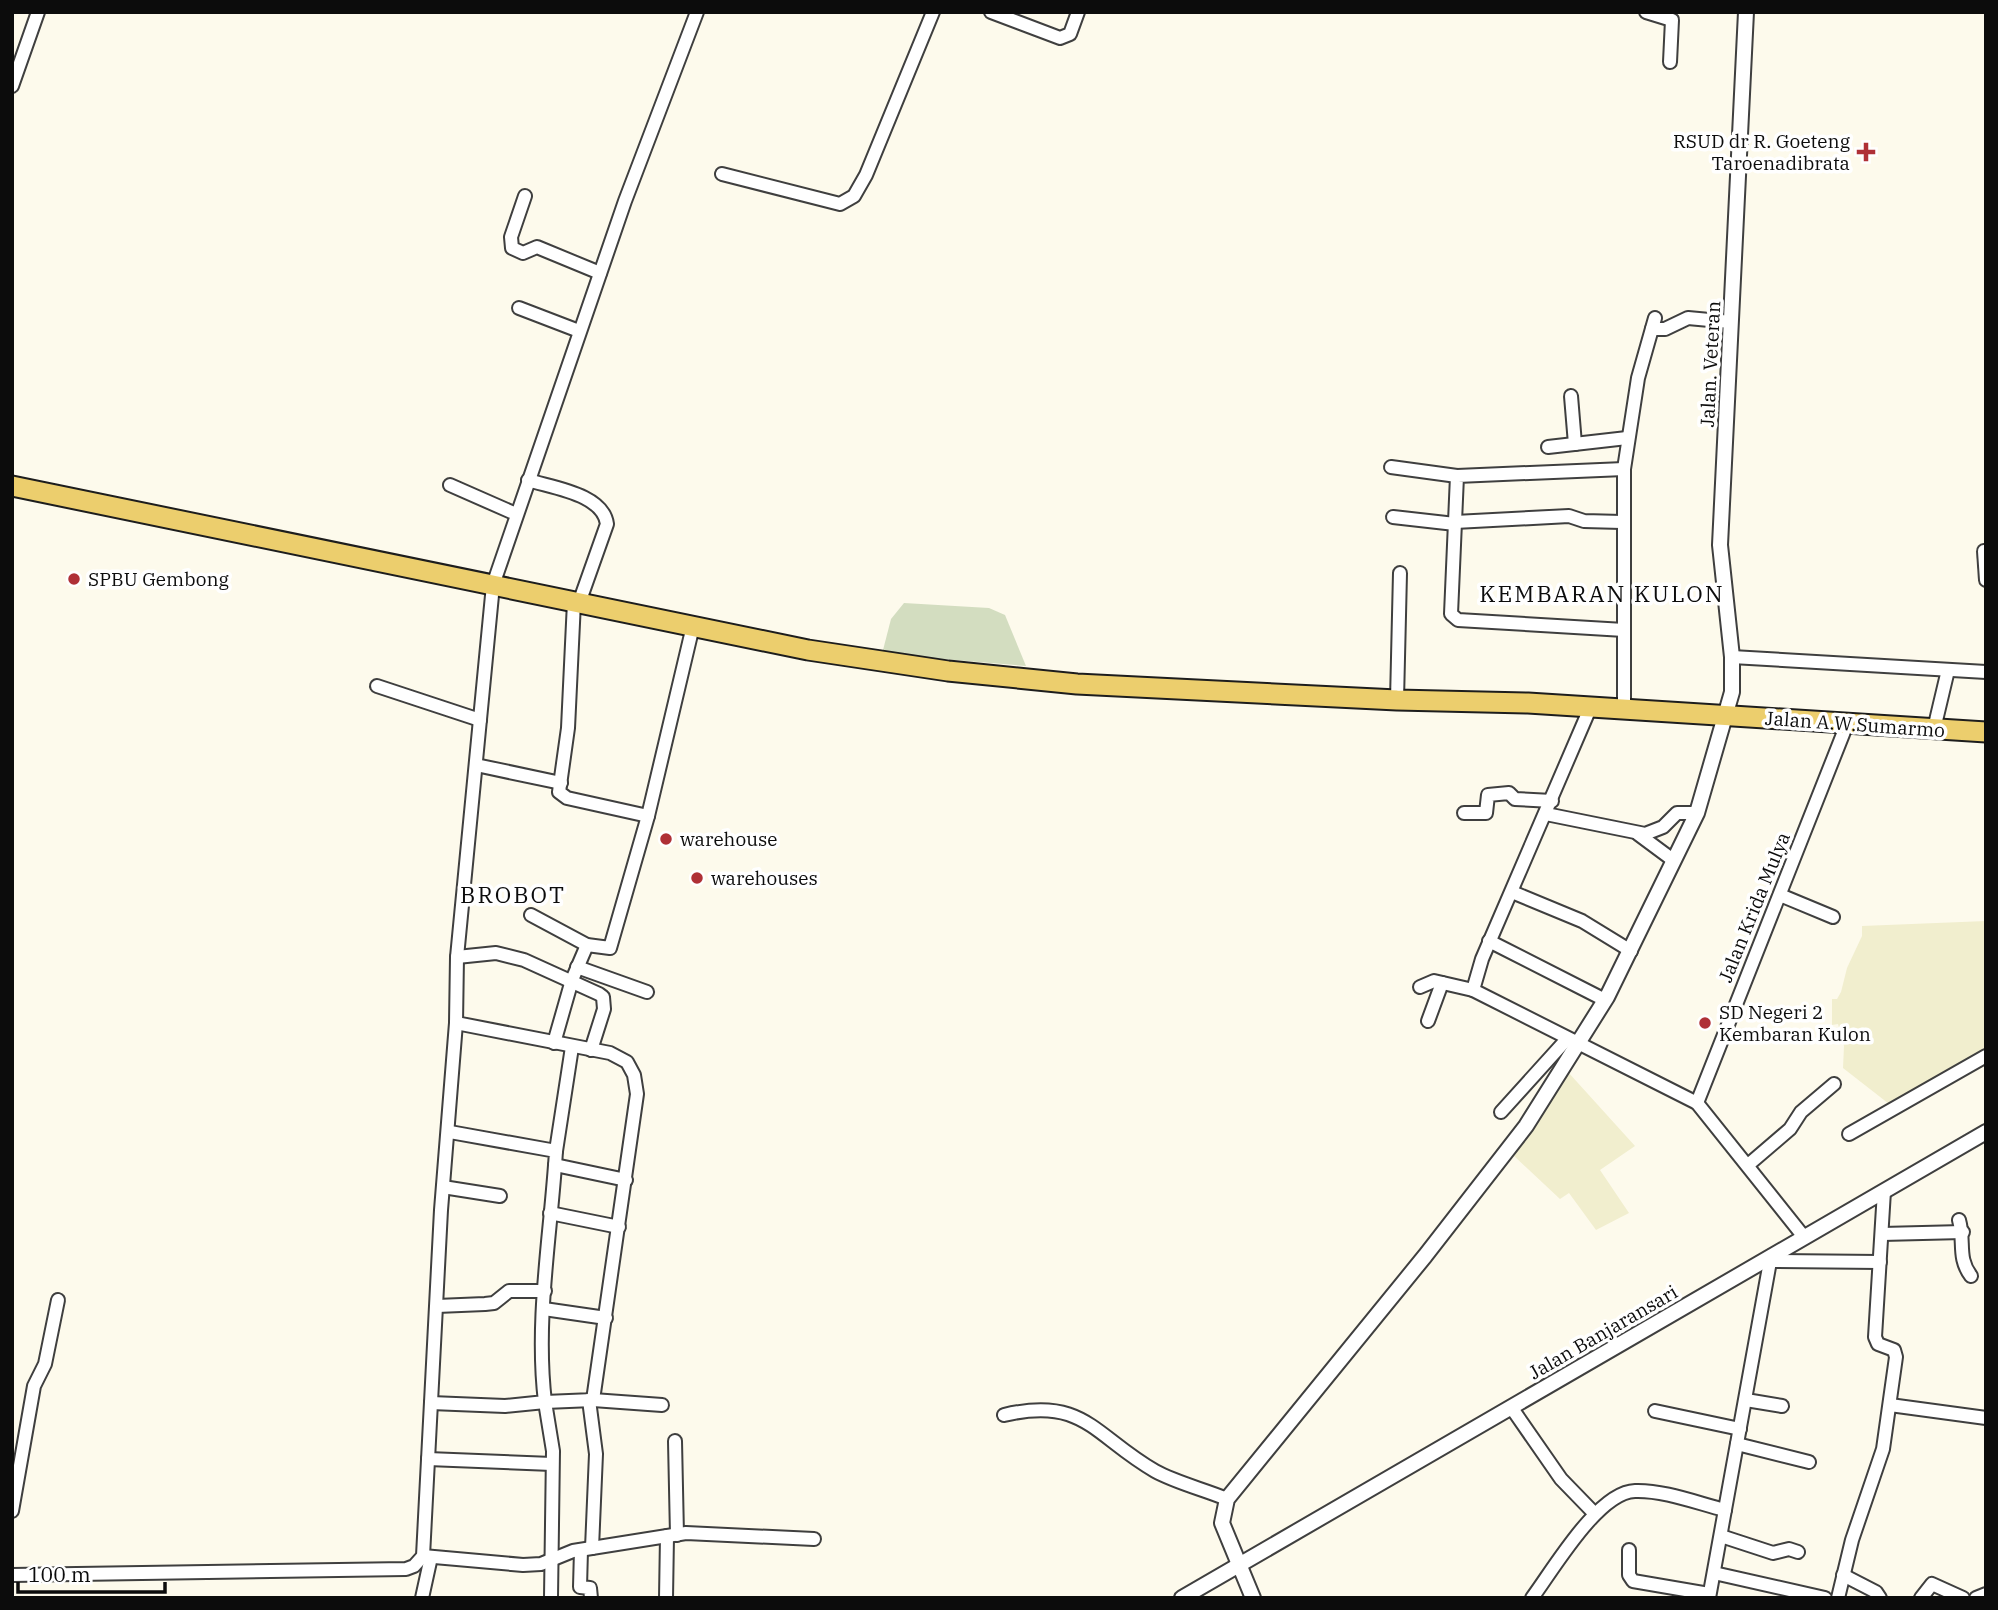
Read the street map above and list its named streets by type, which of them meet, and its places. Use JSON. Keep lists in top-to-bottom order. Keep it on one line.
{"streets":{"main road":["Jalan A.W.Sumarmo"],"street":["Jalan. Veteran","Jalan Krida Mulya","Jalan Banjaransari"]},"crossings":[["Jalan. Veteran","Jalan A.W.Sumarmo"],["Jalan A.W.Sumarmo","Jalan Krida Mulya"]],"districts":["KEMBARAN KULON","BROBOT"],"places":{"health":["RSUD dr R. Goeteng Taroenadibrata"],"other":["SPBU Gembong","warehouse","warehouses","SD Negeri 2 Kembaran Kulon"]},"scale_bar":"100 m"}
